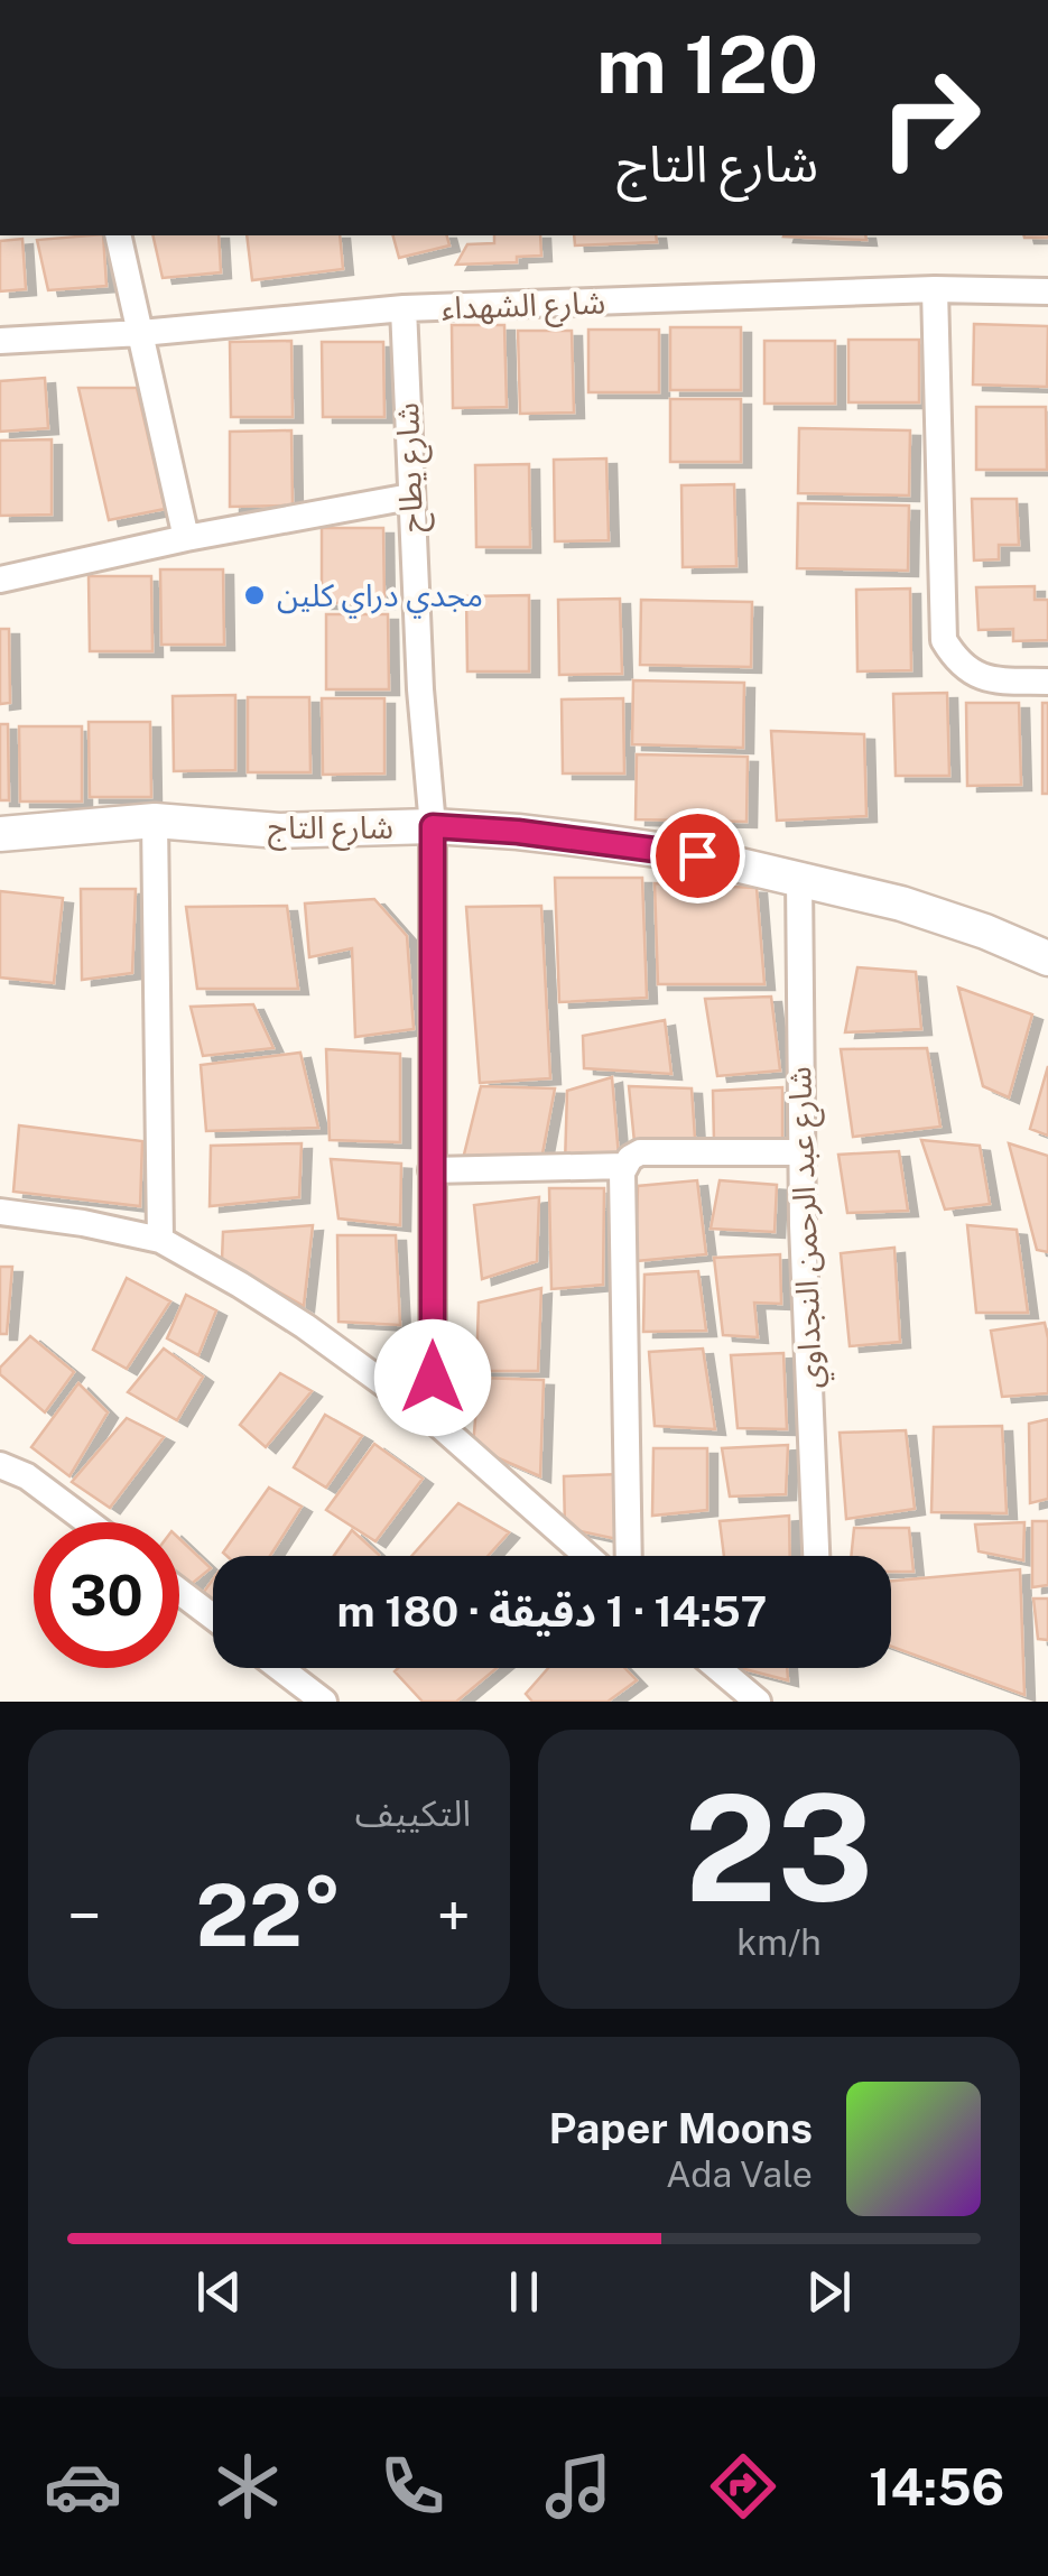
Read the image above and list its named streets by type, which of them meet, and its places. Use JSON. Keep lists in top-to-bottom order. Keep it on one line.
{"streets":{"street":["شارع الشهداء","شارع يطاح","شارع التاج","شارع عبد الرحمن النجداوي"]},"crossings":[["شارع الشهداء","شارع يطاح"],["شارع يطاح","شارع التاج"],["شارع التاج","شارع عبد الرحمن النجداوي"]],"places":["مجدي دراي كلين"],"page":{"turn":["120 m","شارع التاج"],"limit":"30","trip":"14:57 · 1 دقيقة · 180 m","tile":[["23","km/h"],"التكييف"],"heat":["−","22°","+"],"song":["Paper Moons","Ada Vale"],"tabs":"14:56"}}
